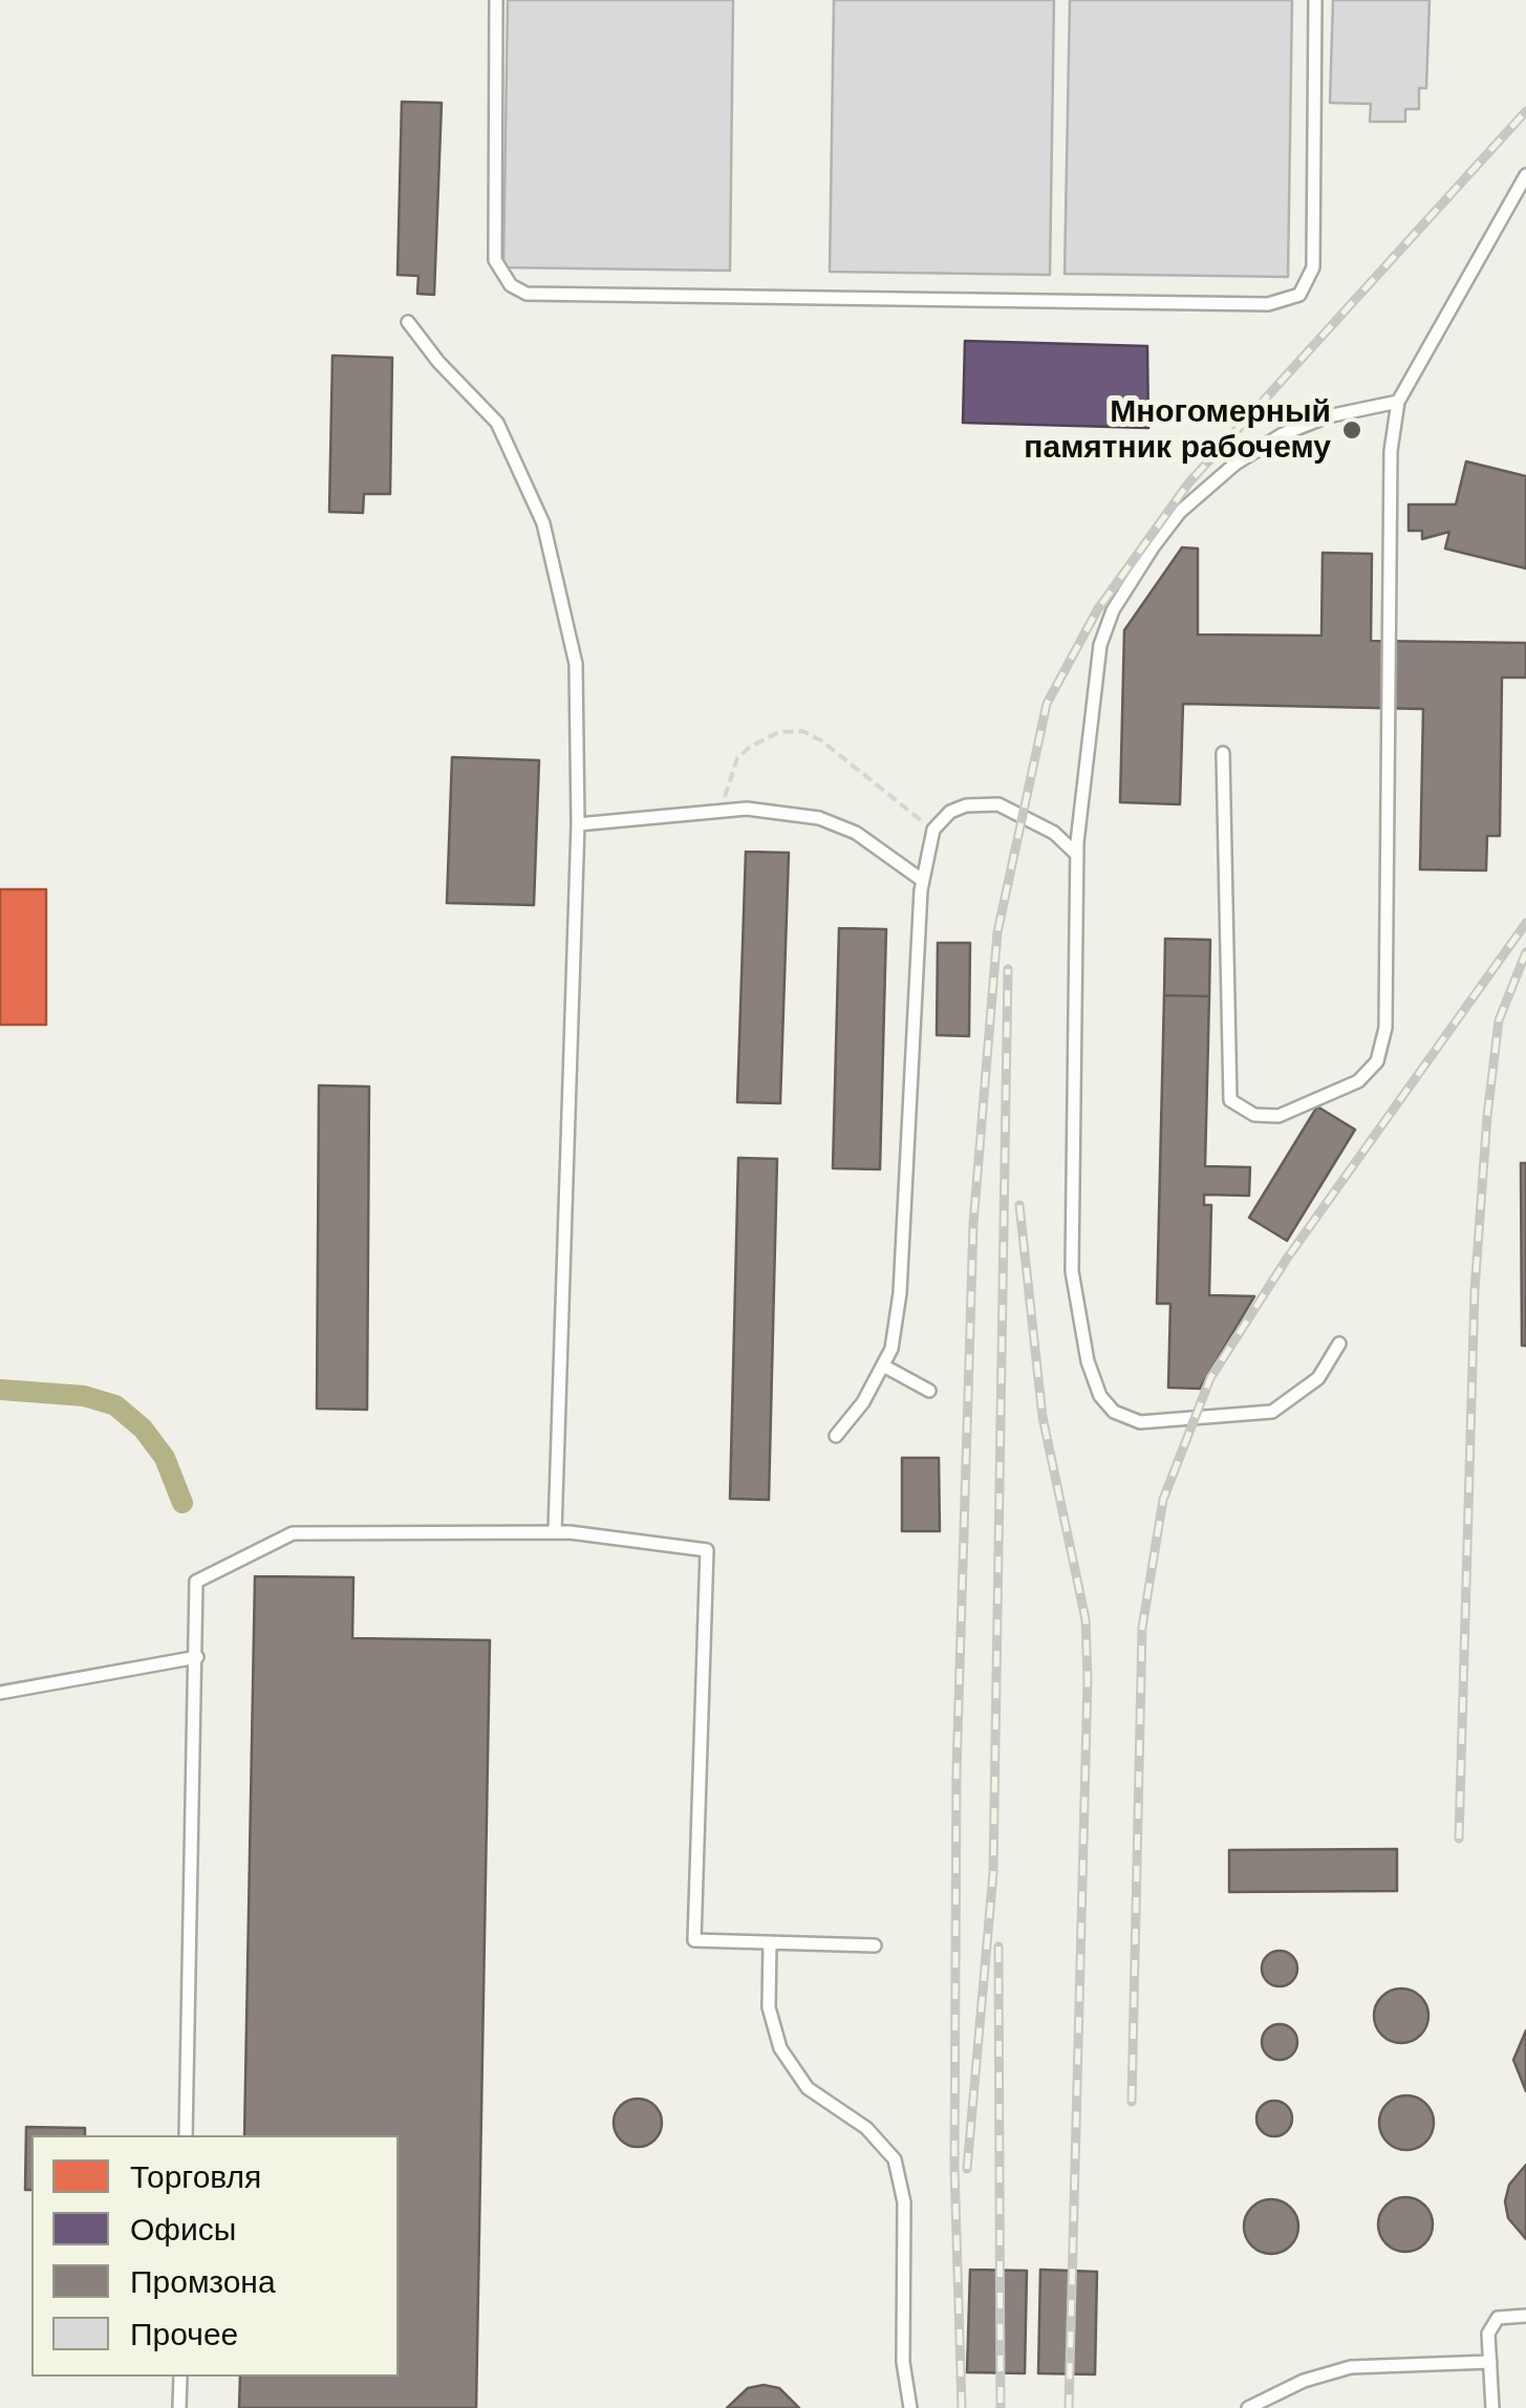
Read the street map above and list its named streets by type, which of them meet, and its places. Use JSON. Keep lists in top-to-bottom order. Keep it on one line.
{"places":["Многомерный памятник рабочему"],"legend":["Торговля","Офисы","Промзона","Прочее"]}
